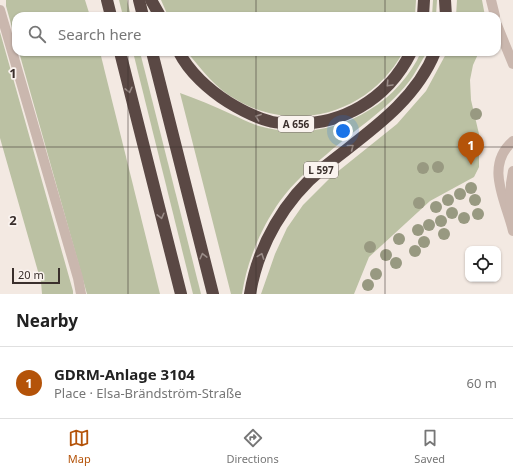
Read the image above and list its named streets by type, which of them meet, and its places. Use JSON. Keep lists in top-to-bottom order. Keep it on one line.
{"streets":{"highway":["A 656","L 597"]},"scale_bar":"20 m","page":{"search":"Search here","pins":"1","scale":"20 m","heading":"Nearby","list":[{"mark":"1","name":"GDRM-Anlage 3104","note":"Place · Elsa-Brändström-Straße","value":"60 m"}],"nav":["Map","Directions","Saved"]},"grid":{"rows":["1","2"]}}
